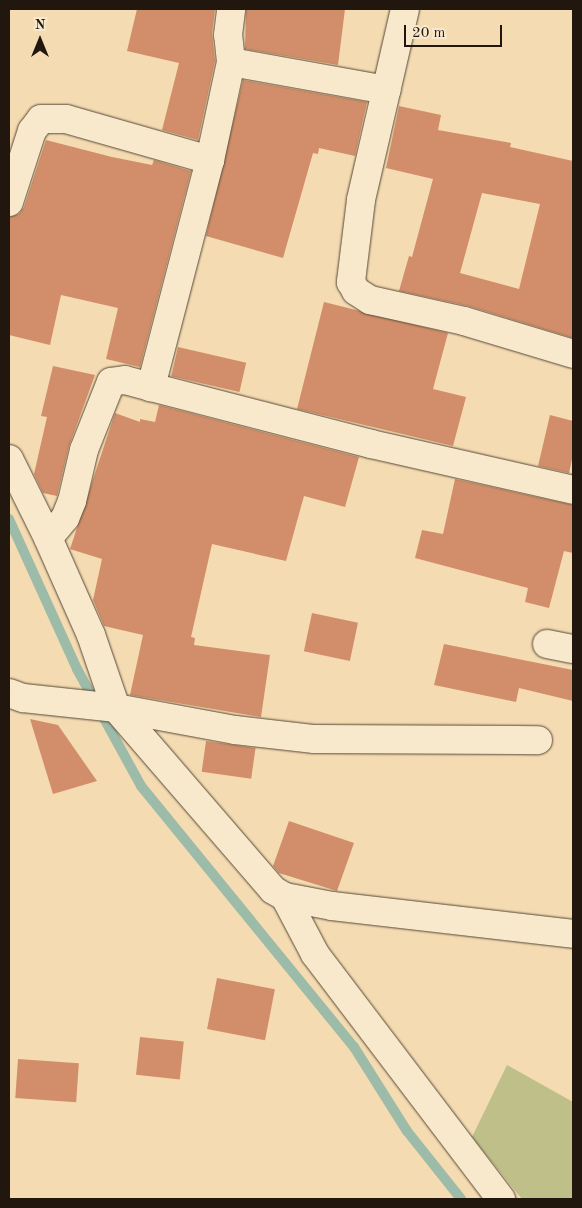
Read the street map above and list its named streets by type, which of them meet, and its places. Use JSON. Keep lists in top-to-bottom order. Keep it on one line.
{"scale_bar":"20 m","north":"top"}
